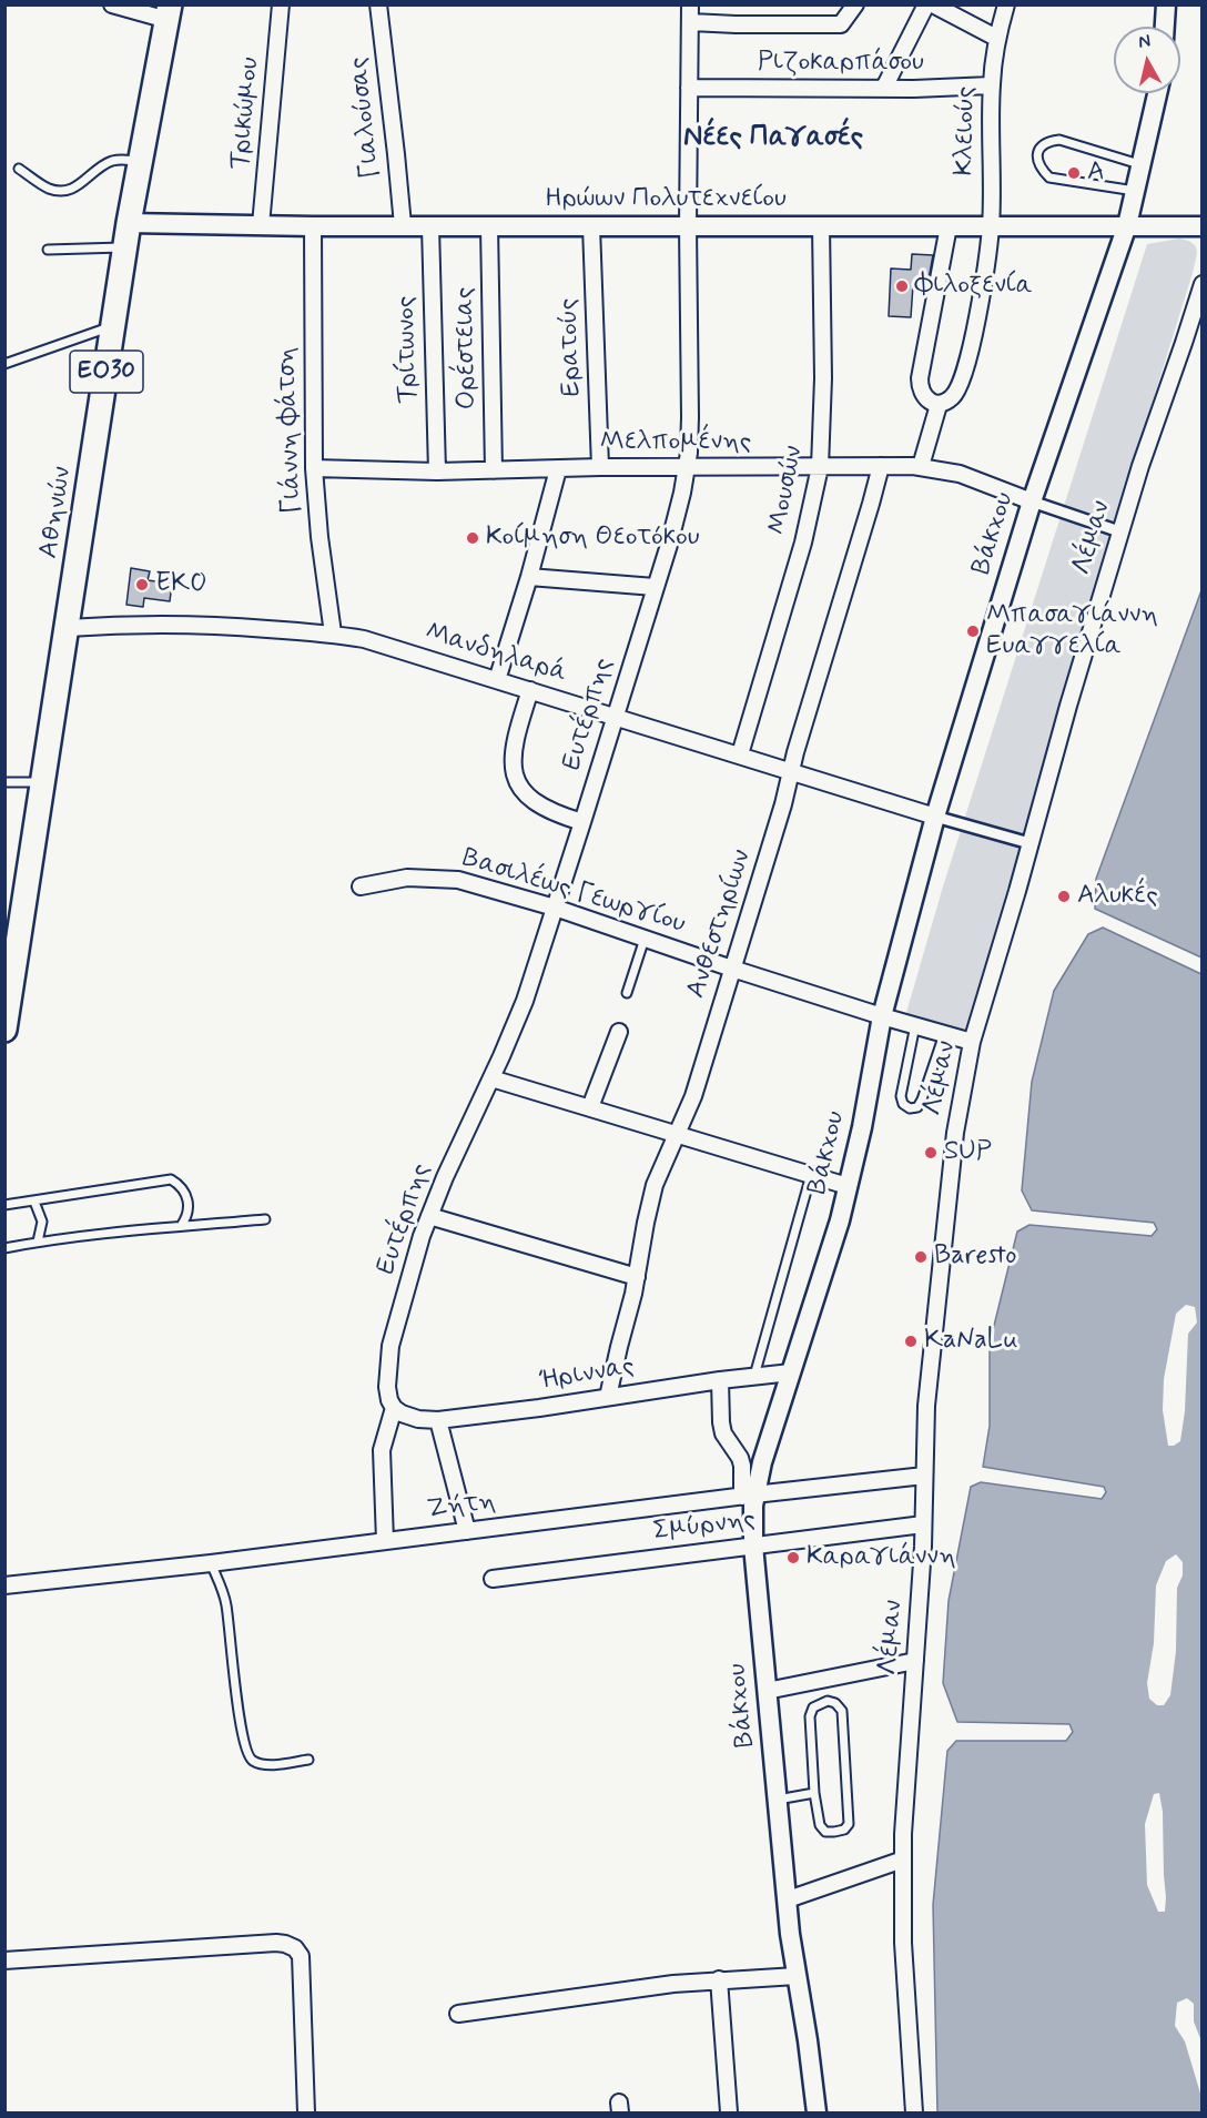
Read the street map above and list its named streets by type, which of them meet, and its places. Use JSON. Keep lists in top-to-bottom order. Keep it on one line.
{"streets":{"main road":["ΕΟ30","Αθηνών"],"street":["Ριζοκαρπάσου","Τρικώμου","Γιαλούσας","Κλειούς","Ηρώων Πολυτεχνείου","Ερατούς","Ορέστειας","Τρίτωνος","Γιάννη Φάτση","Μελπομένης","Μουσών","Βάκχου","Λέμαν","Μανδηλαρά","Ευτέρπης","Βασιλέως Γεωργίου","Ανθεστηρίων","Ήριννας","Ζήτη","Σμύρνης"]},"crossings":[["Ριζοκαρπάσου","Κλειούς"],["Ριζοκαρπάσου","Ευτέρπης"],["Τρικώμου","Ηρώων Πολυτεχνείου"],["Γιαλούσας","Ηρώων Πολυτεχνείου"],["Κλειούς","Ηρώων Πολυτεχνείου"],["Ηρώων Πολυτεχνείου","Ερατούς"],["Ηρώων Πολυτεχνείου","Ορέστειας"],["Ηρώων Πολυτεχνείου","Τρίτωνος"],["Ηρώων Πολυτεχνείου","Γιάννη Φάτση"],["Ηρώων Πολυτεχνείου","Μουσών"],["Ηρώων Πολυτεχνείου","Αθηνών"],["Ηρώων Πολυτεχνείου","Βάκχου"],["Ηρώων Πολυτεχνείου","Ευτέρπης"],["Ερατούς","Μελπομένης"],["Ορέστειας","Μελπομένης"],["Τρίτωνος","Μελπομένης"],["Γιάννη Φάτση","Μελπομένης"],["Γιάννη Φάτση","Μανδηλαρά"],["Μελπομένης","Μουσών"],["Μελπομένης","Βάκχου"],["Μελπομένης","Ευτέρπης"],["Μελπομένης","Ανθεστηρίων"],["Μουσών","Μανδηλαρά"],["Αθηνών","Μανδηλαρά"],["Βάκχου","Μανδηλαρά"],["Βάκχου","Βασιλέως Γεωργίου"],["Βάκχου","Ήριννας"],["Βάκχου","Ζήτη"],["Βάκχου","Σμύρνης"],["Λέμαν","Βασιλέως Γεωργίου"],["Λέμαν","Ζήτη"],["Λέμαν","Σμύρνης"],["Μανδηλαρά","Ευτέρπης"],["Μανδηλαρά","Ανθεστηρίων"],["Ευτέρπης","Βασιλέως Γεωργίου"],["Ευτέρπης","Ήριννας"],["Βασιλέως Γεωργίου","Ανθεστηρίων"],["Ανθεστηρίων","Ήριννας"]],"districts":["Νέες Παγασές"],"places":["Α","Φιλοξενία","Κοίμηση Θεοτόκου","EKO","Μπασαγιάννη Ευαγγελία","Αλυκές","SUP","Baresto","KaNaLu","Καραγιάννη"],"north":"top"}
